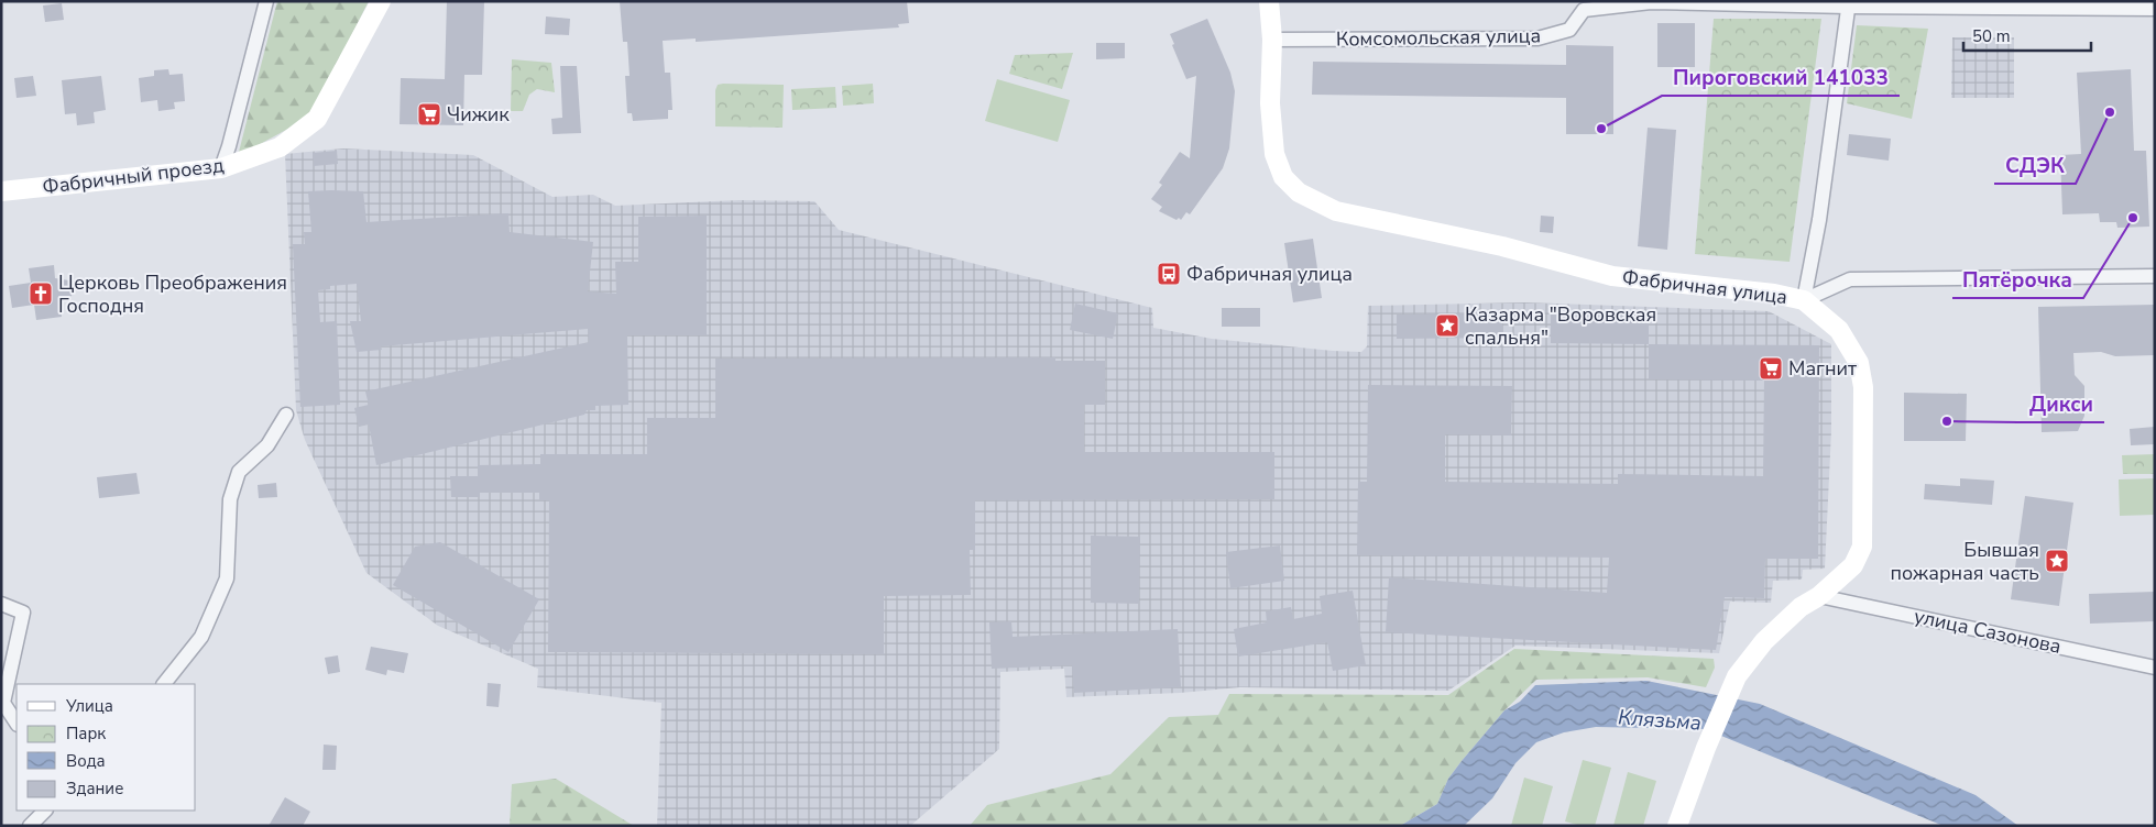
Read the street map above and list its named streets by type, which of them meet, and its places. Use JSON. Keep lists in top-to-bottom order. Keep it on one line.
{"streets":{"street":["Комсомольская улица","Фабричный проезд","Фабричная улица","улица Сазонова"]},"crossings":[["Комсомольская улица","Фабричная улица"],["Фабричная улица","улица Сазонова"]],"water":["Клязьма"],"places":{"other":["СДЭК","Пироговский 141033","Пятёрочка","Дикси"],"supermarket":["Чижик","Магнит"],"bus stop":["Фабричная улица"],"church":["Церковь Преображения Господня"],"place":["Казарма \"Воровская спальня\"","Бывшая пожарная часть"]},"legend":["Улица","Парк","Вода","Здание"],"scale_bar":"50 m"}
